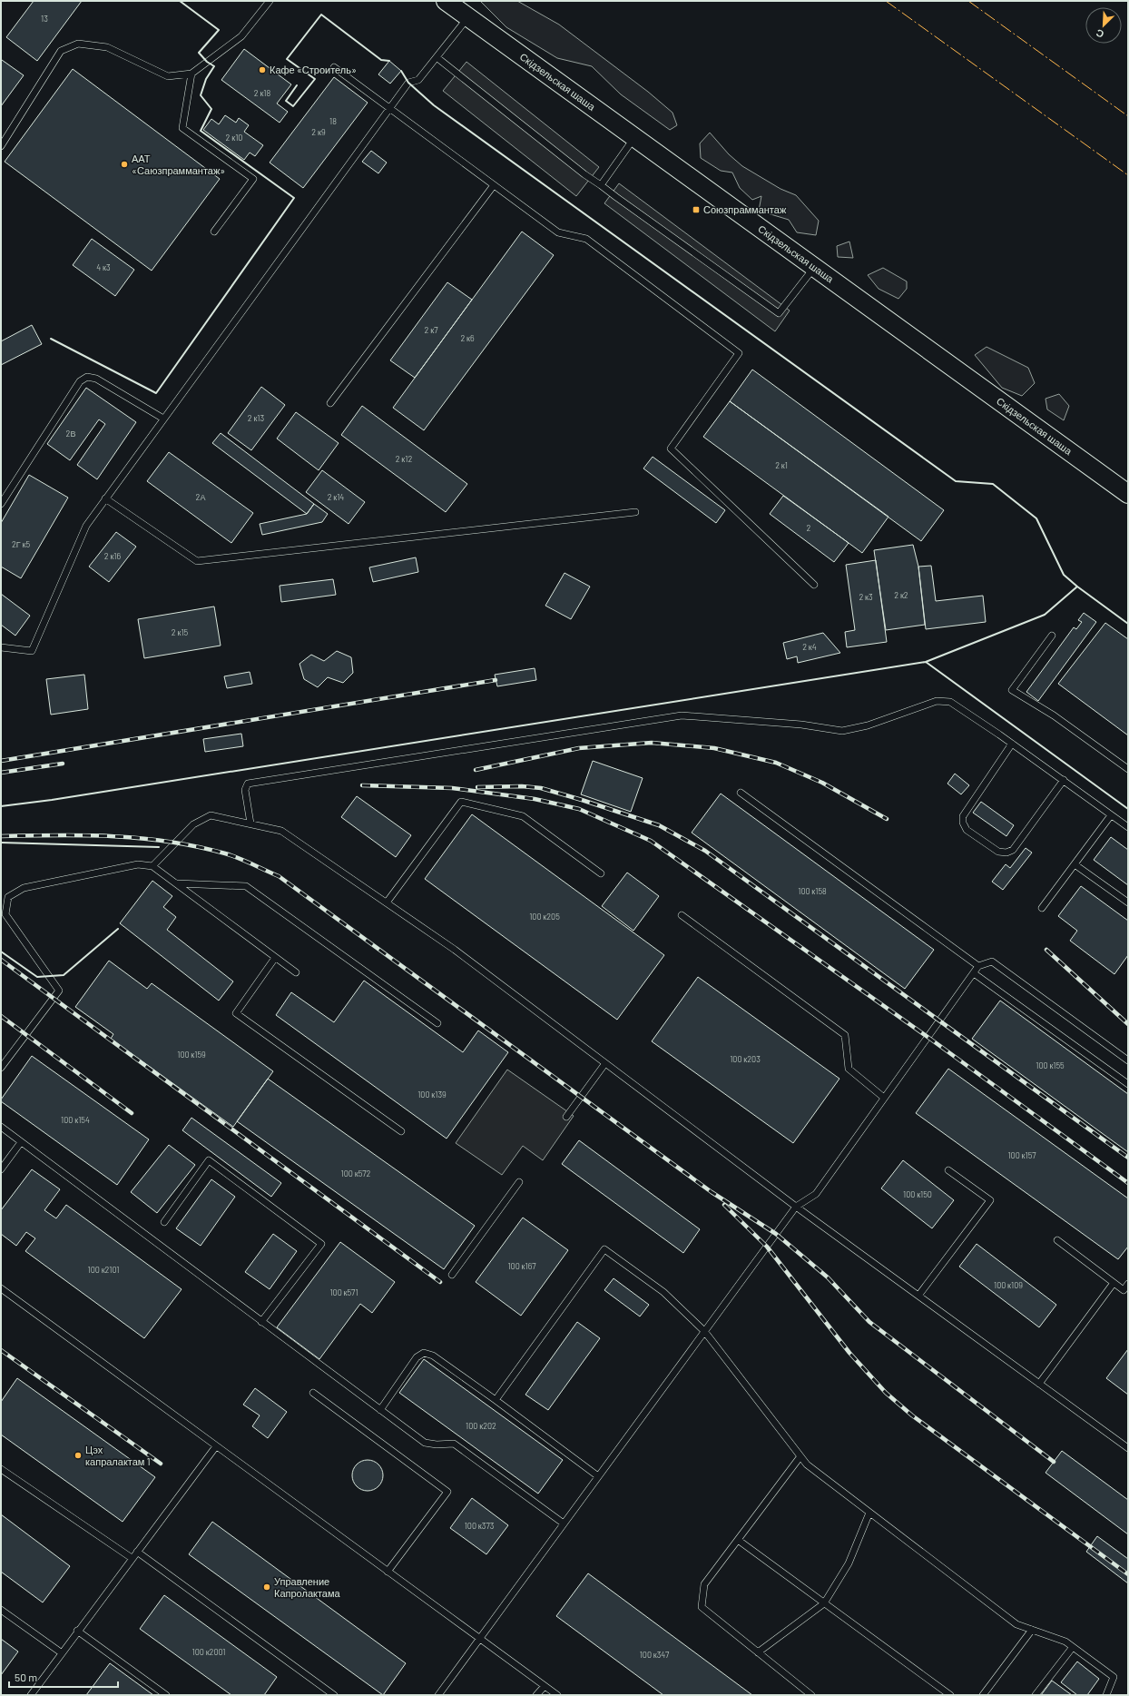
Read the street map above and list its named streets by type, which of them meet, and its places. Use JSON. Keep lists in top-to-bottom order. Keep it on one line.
{"streets":{"street":["Скідзельская шаша"]},"places":{"other":["Кафе «Строитель»","ААТ «Саюзпраммантаж»","Цэх капралактам 1","Управление Капролактама"],"transit":["Союзпраммантаж"]},"house_numbers":["13","2 к18","18","2 к9","2 к10","4 к3","2 к7","2 к6","2 к13","2В","2 к12","2 к1","2А","2 к14","2","2Г к5","2 к16","2 к2","2 к3","2 к15","2 к4","100 к158","100 к205","100 к159","100 к203","100 к155","100 к139","100 к154","100 к157","100 к572","100 к150","100 к167","100 к2101","100 к109","100 к571","100 к202","100 к373","100 к2001","100 к347"],"scale_bar":"50 m","north":"bottom left"}
